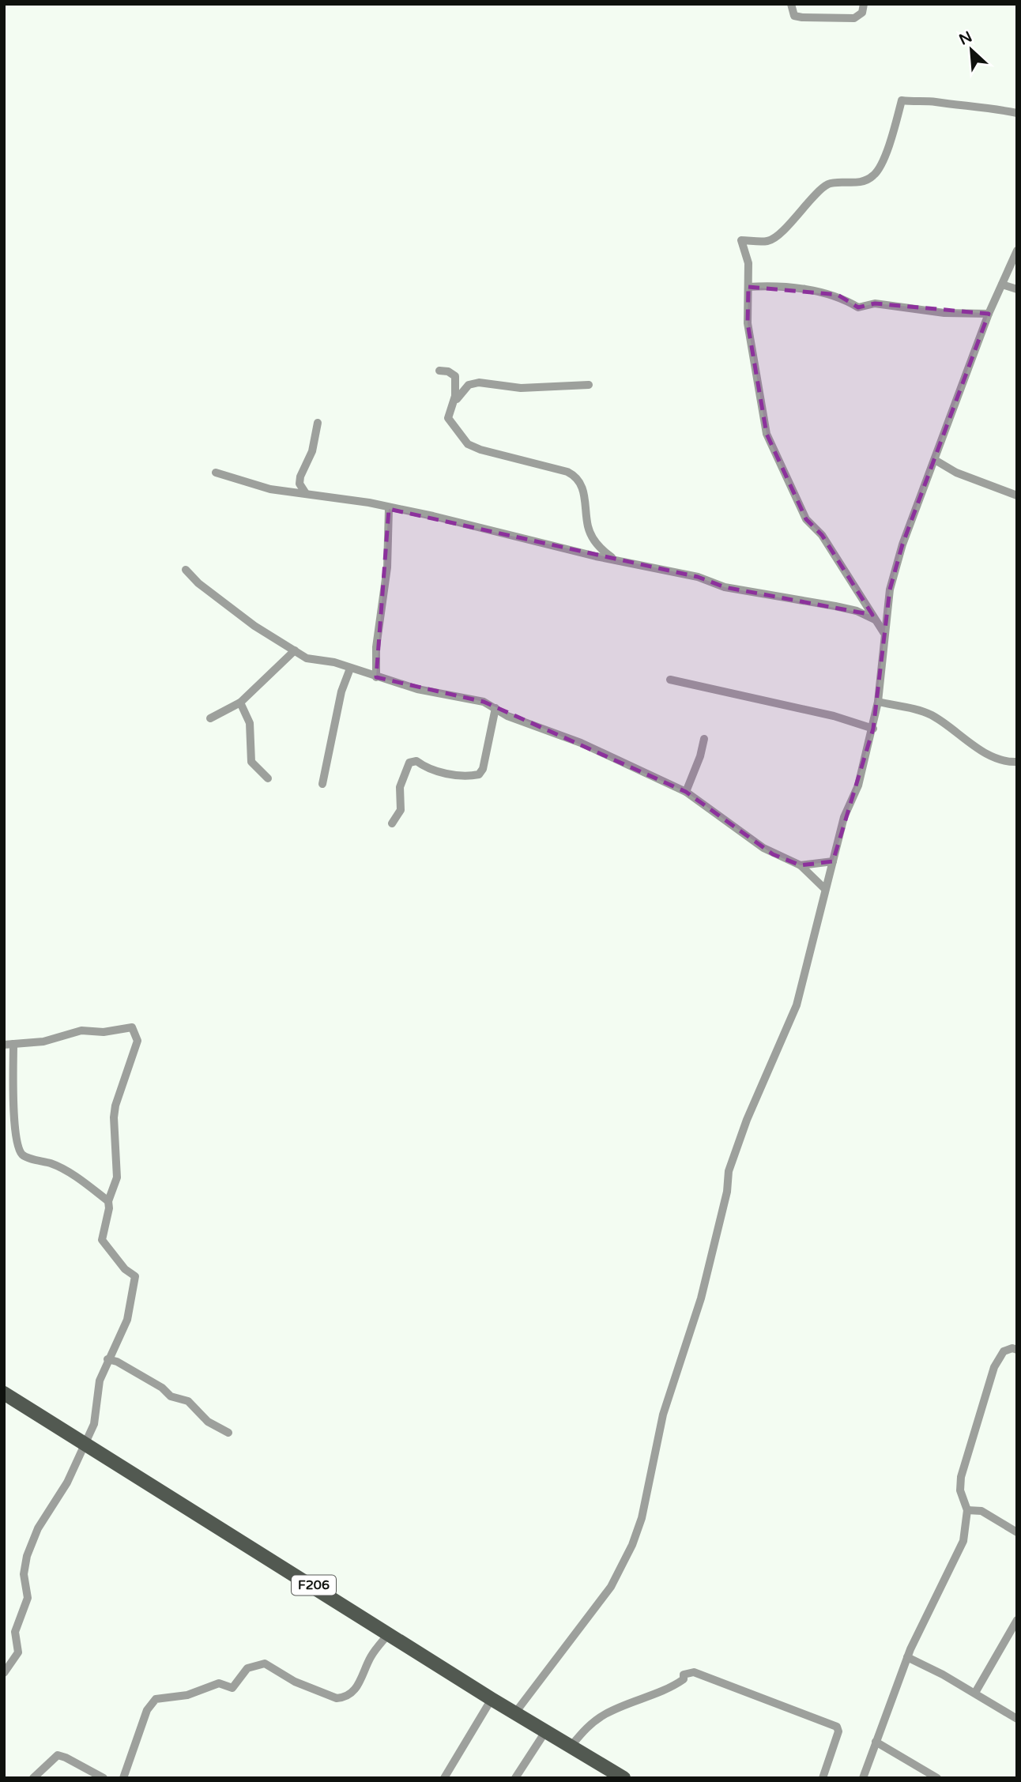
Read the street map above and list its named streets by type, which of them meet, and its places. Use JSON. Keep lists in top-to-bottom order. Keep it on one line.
{"streets":{"main road":["F206"]},"north":"top left"}
